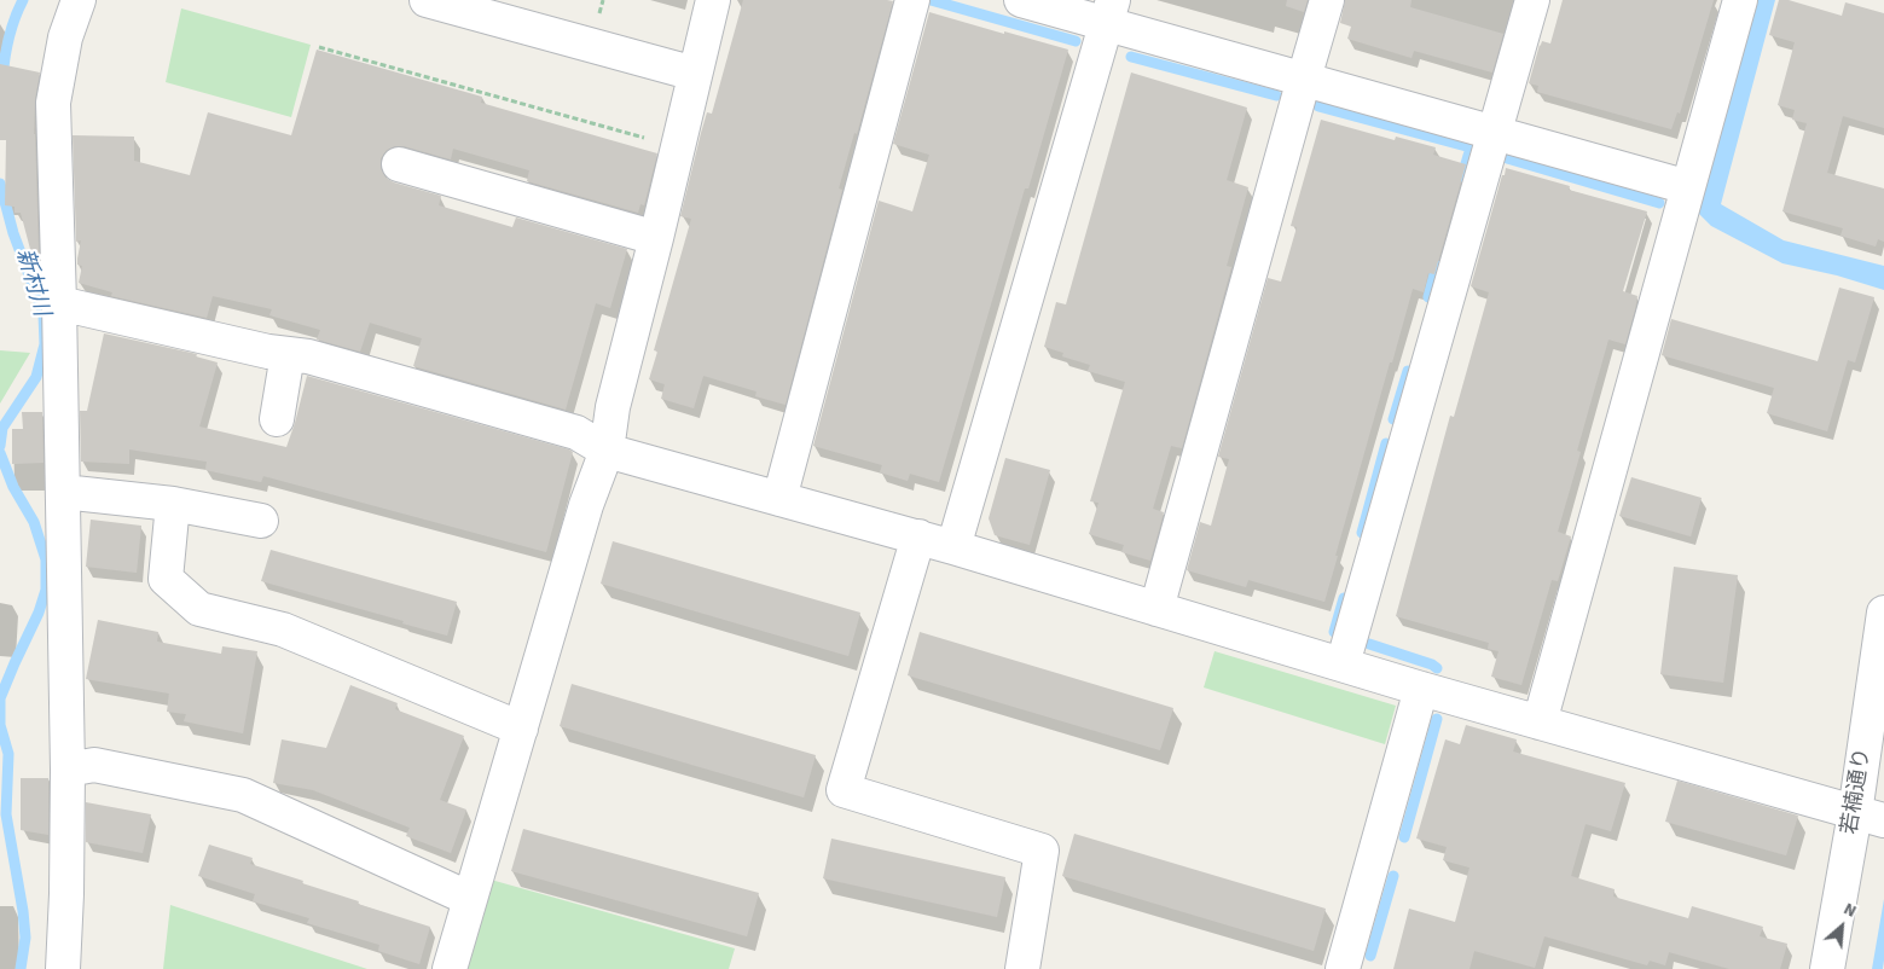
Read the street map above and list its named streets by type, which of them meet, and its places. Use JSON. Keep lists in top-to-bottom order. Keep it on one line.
{"streets":{"street":["若楠通り"]},"water":["新村川"],"north":"top right"}
